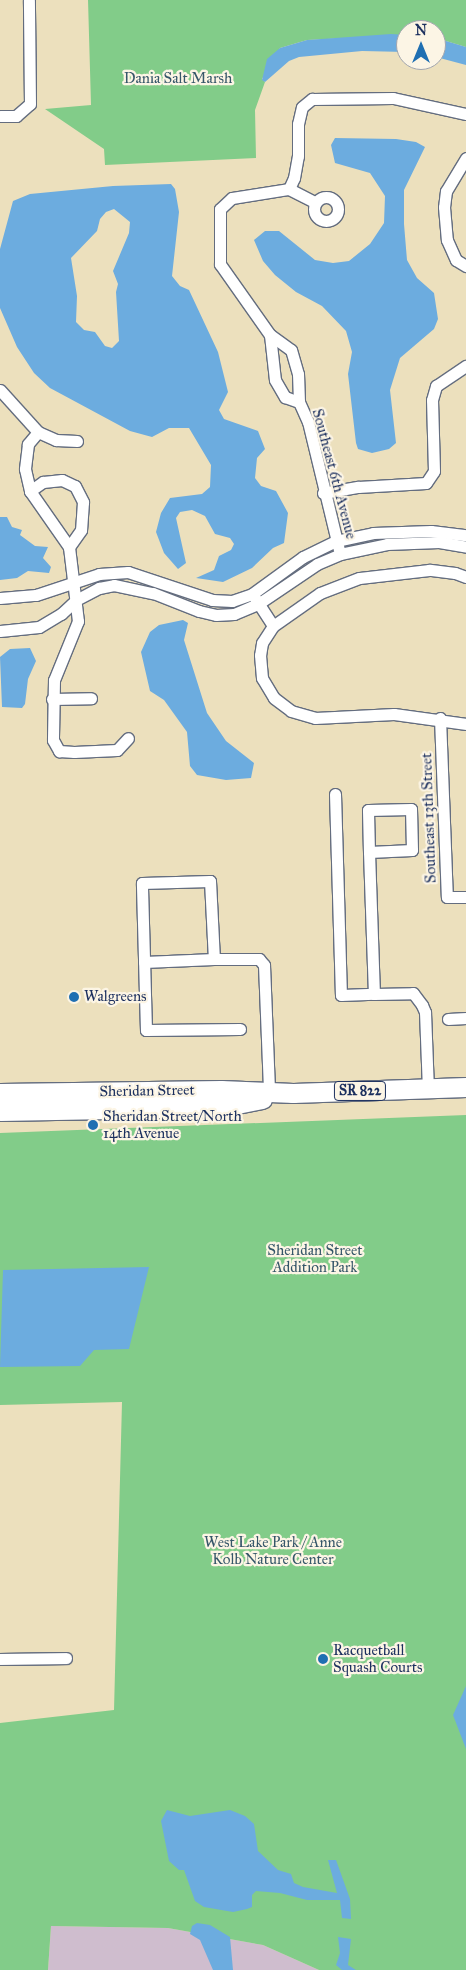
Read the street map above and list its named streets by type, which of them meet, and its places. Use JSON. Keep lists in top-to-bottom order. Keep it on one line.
{"streets":{"main road":["Sheridan Street","SR 822"],"street":["Southeast 6th Avenue","Southeast 13th Street"]},"parks":["Dania Salt Marsh","Sheridan Street Addition Park","West Lake Park / Anne Kolb Nature Center"],"places":["Walgreens","Sheridan Street/North 14th Avenue","Racquetball Squash Courts"],"north":"top"}
